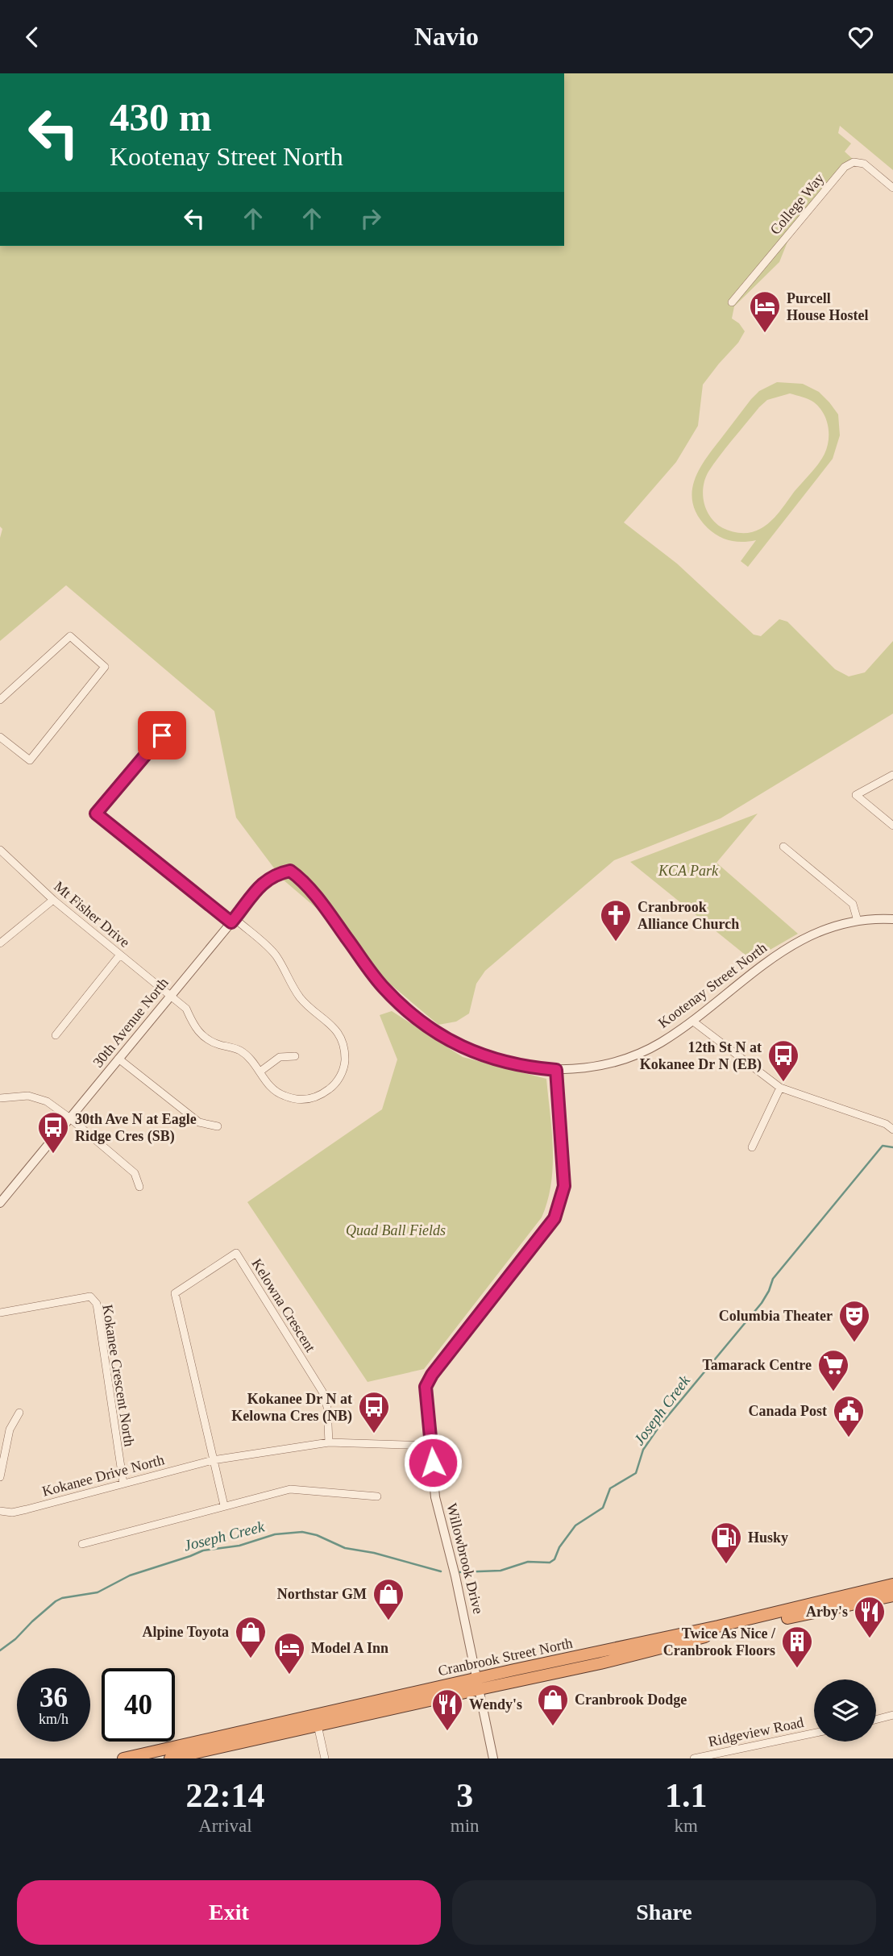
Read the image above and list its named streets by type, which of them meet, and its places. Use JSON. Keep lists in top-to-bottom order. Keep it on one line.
{"streets":{"highway":["Cranbrook Street North"],"street":["College Way","Mt Fisher Drive","Kootenay Street North","30th Avenue North","Kelowna Crescent","Kokanee Crescent North","Kokanee Drive North","Willowbrook Drive","Ridgeview Road"]},"crossings":[["Mt Fisher Drive","30th Avenue North"],["Kootenay Street North","30th Avenue North"],["Kootenay Street North","Willowbrook Drive"],["Kelowna Crescent","Kokanee Drive North"],["Kokanee Crescent North","Kokanee Drive North"],["Kokanee Drive North","Willowbrook Drive"],["Willowbrook Drive","Cranbrook Street North"]],"water":["Joseph Creek"],"parks":["KCA Park","Quad Ball Fields"],"places":{"hotel":["Purcell House Hostel","Model A Inn"],"church":["Cranbrook Alliance Church"],"bus stop":["12th St N at Kokanee Dr N (EB)","30th Ave N at Eagle Ridge Cres (SB)","Kokanee Dr N at Kelowna Cres (NB)"],"theatre":["Columbia Theater"],"supermarket":["Tamarack Centre"],"public building":["Canada Post"],"fuel station":["Husky"],"shop":["Northstar GM","Alpine Toyota","Cranbrook Dodge"],"restaurant":["Arby's","Wendy's"],"building":["Twice As Nice / Cranbrook Floors"]},"page":{"header":"Navio","turn":["430 m","Kootenay Street North"],"speed":"36 km/h","limit":"40","eta":["22:14","Arrival","3","min","1.1","km"],"buttons":["Exit","Share"]}}
